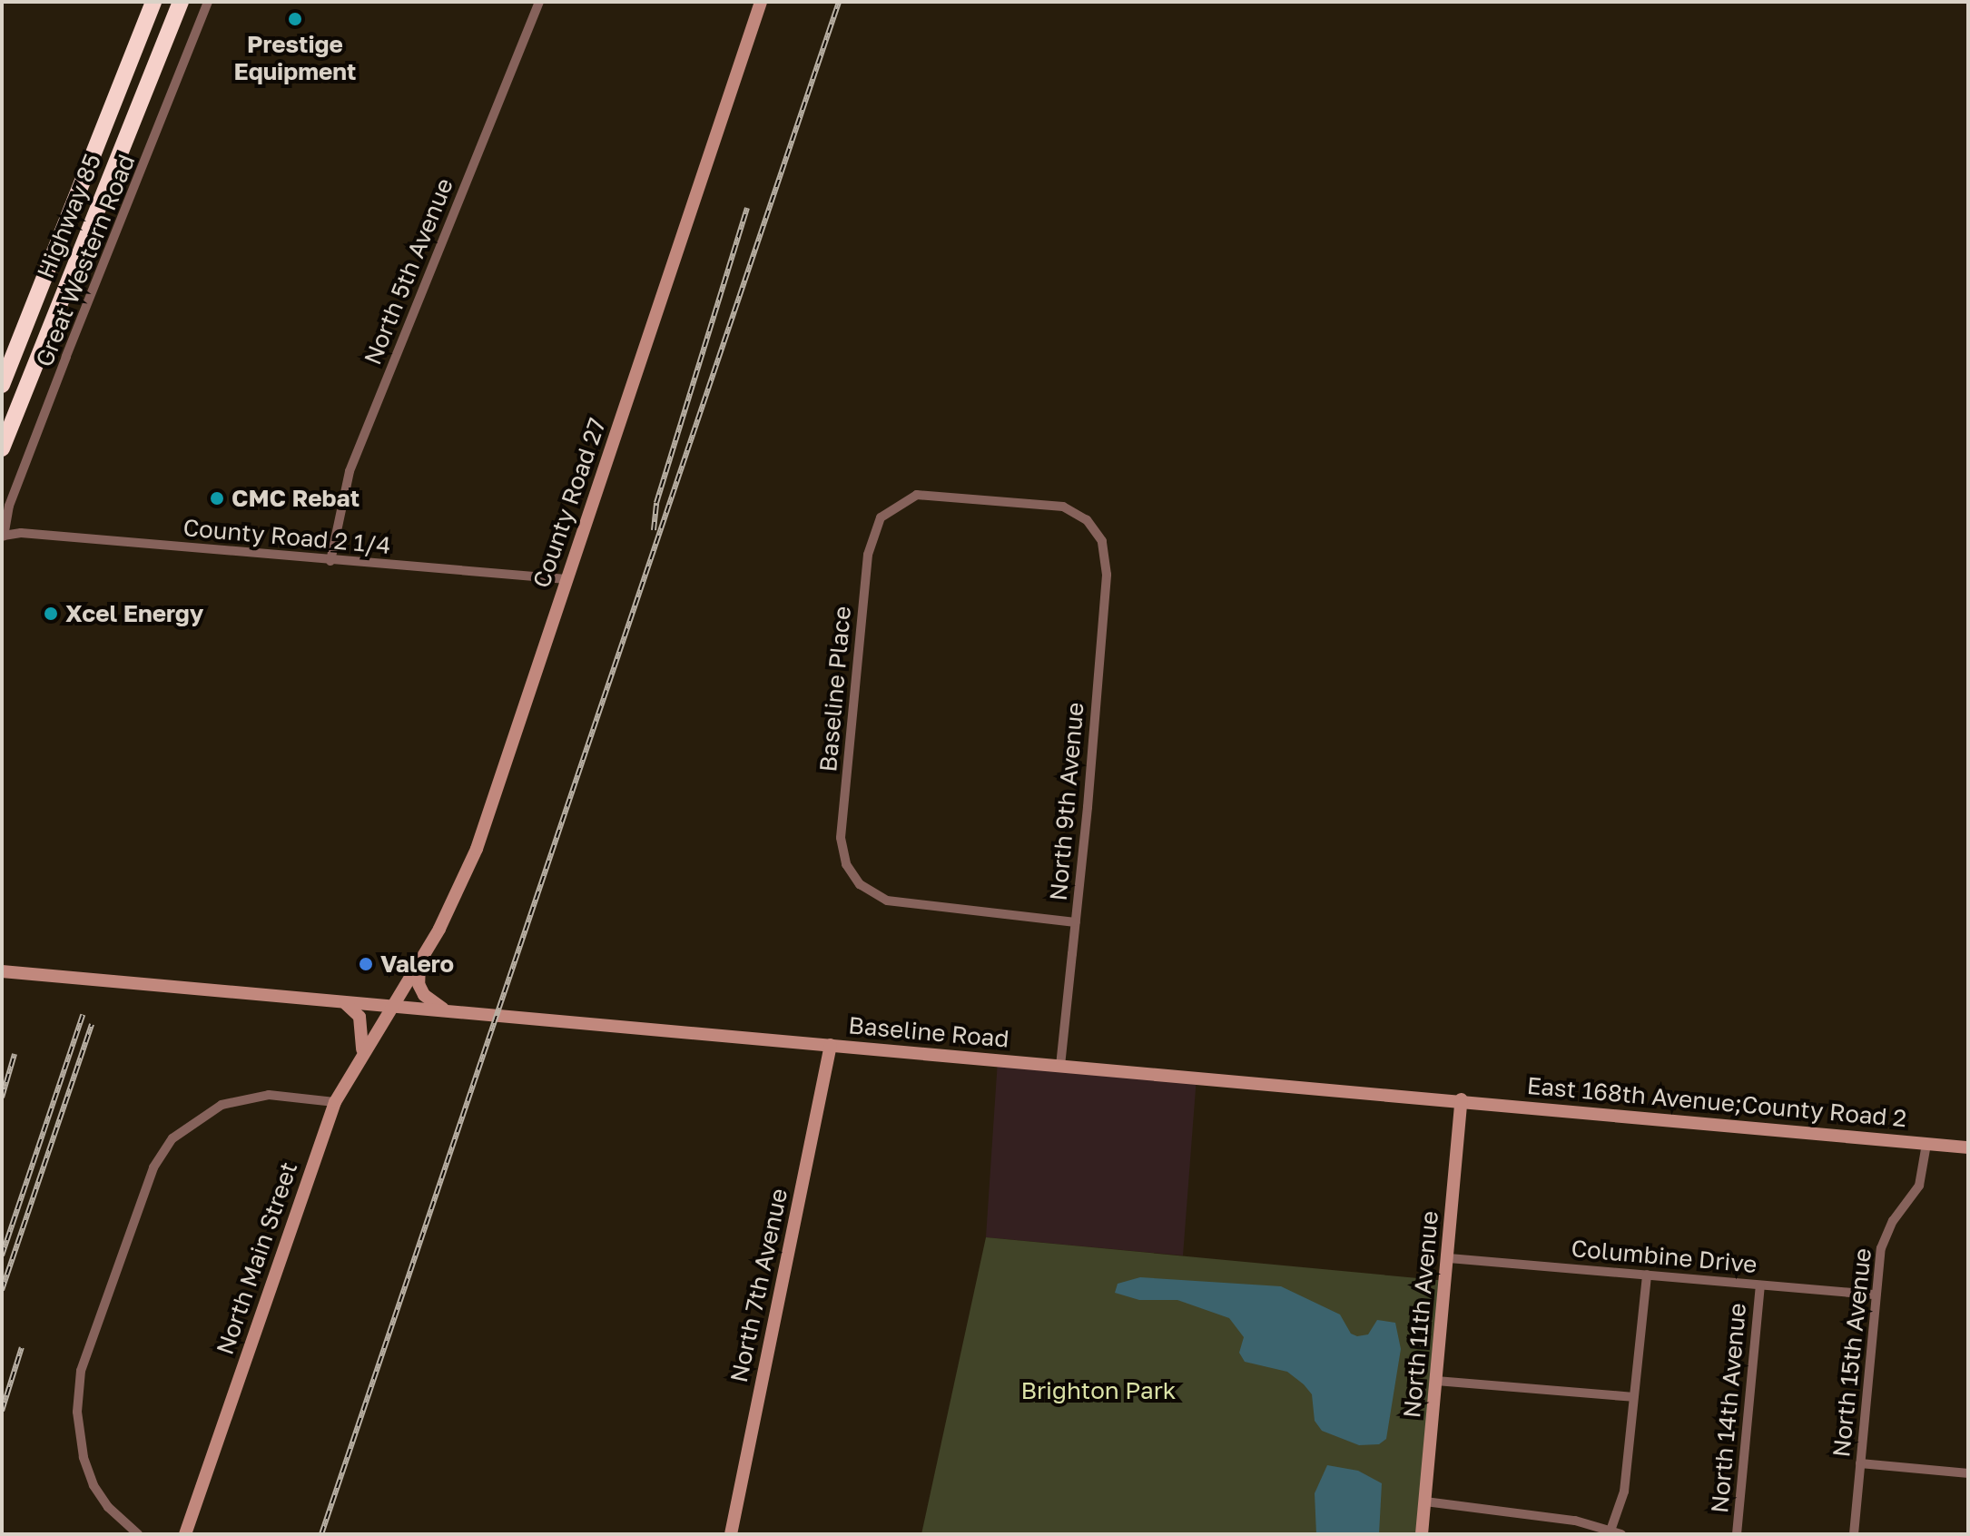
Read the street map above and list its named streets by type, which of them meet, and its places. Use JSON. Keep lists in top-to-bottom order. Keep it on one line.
{"streets":{"highway":["Highway 85"],"street":["Great Western Road","North 5th Avenue","County Road 27","County Road 2 1/4","Baseline Place","North 9th Avenue","Baseline Road","East 168th Avenue;County Road 2","Columbine Drive","North Main Street","North 7th Avenue","North 11th Avenue","North 15th Avenue","North 14th Avenue"]},"crossings":[["Great Western Road","County Road 2 1/4"],["North 5th Avenue","County Road 2 1/4"],["County Road 27","County Road 2 1/4"],["County Road 27","Baseline Road"],["County Road 27","North Main Street"],["Baseline Place","North 9th Avenue"],["North 9th Avenue","Baseline Road"],["Baseline Road","East 168th Avenue;County Road 2"],["Baseline Road","North Main Street"],["Baseline Road","North 7th Avenue"],["Baseline Road","North 11th Avenue"],["East 168th Avenue;County Road 2","North 11th Avenue"],["East 168th Avenue;County Road 2","North 15th Avenue"],["Columbine Drive","North 11th Avenue"],["Columbine Drive","North 15th Avenue"],["Columbine Drive","North 14th Avenue"]],"parks":["Brighton Park"],"places":["Prestige Equipment","CMC Rebat","Xcel Energy","Valero"]}
